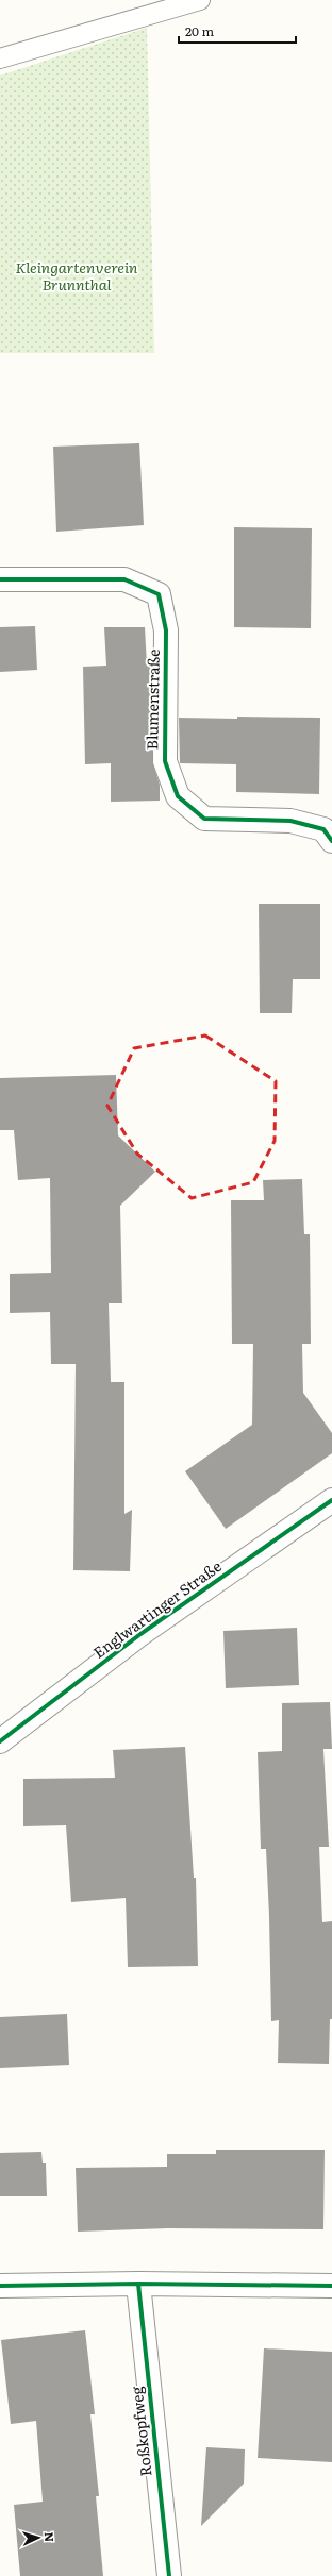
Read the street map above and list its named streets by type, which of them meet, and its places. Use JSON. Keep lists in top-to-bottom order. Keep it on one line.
{"streets":{"street":["Blumenstraße","Englwartinger Straße","Roßkopfweg"]},"parks":["Kleingartenverein Brunnthal"],"scale_bar":"20 m","north":"right"}
